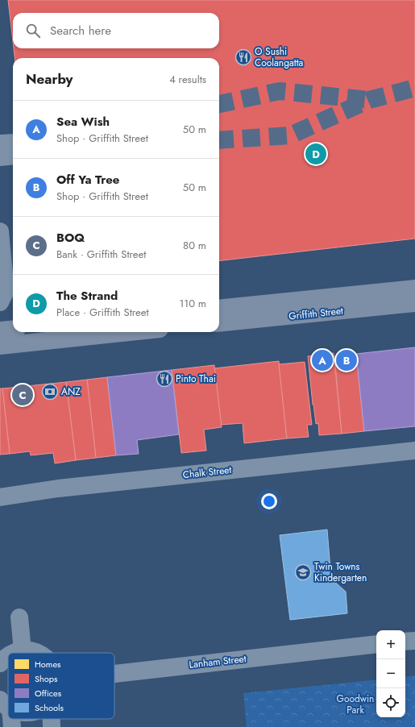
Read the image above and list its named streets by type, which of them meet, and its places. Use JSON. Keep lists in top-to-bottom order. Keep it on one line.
{"streets":{"main road":["Griffith Street"],"street":["Chalk Street","Lanham Street"]},"parks":["Goodwin Park"],"places":{"restaurant":["O Sushi Coolangatta","Pinto Thai"],"bank":["ANZ"],"school or university":["Twin Towns Kindergarten"]},"legend":["Homes","Shops","Offices","Schools"],"page":{"search":"Search here","heading":["Nearby","4 results"],"list":[{"mark":"A","name":"Sea Wish","note":"Shop · Griffith Street","value":"50 m"},{"mark":"B","name":"Off Ya Tree","note":"Shop · Griffith Street","value":"50 m"},{"mark":"C","name":"BOQ","note":"Bank · Griffith Street","value":"80 m"},{"mark":"D","name":"The Strand","note":"Place · Griffith Street","value":"110 m"}],"pins":["D","A","B","C"],"map_buttons":["+","−"]}}
